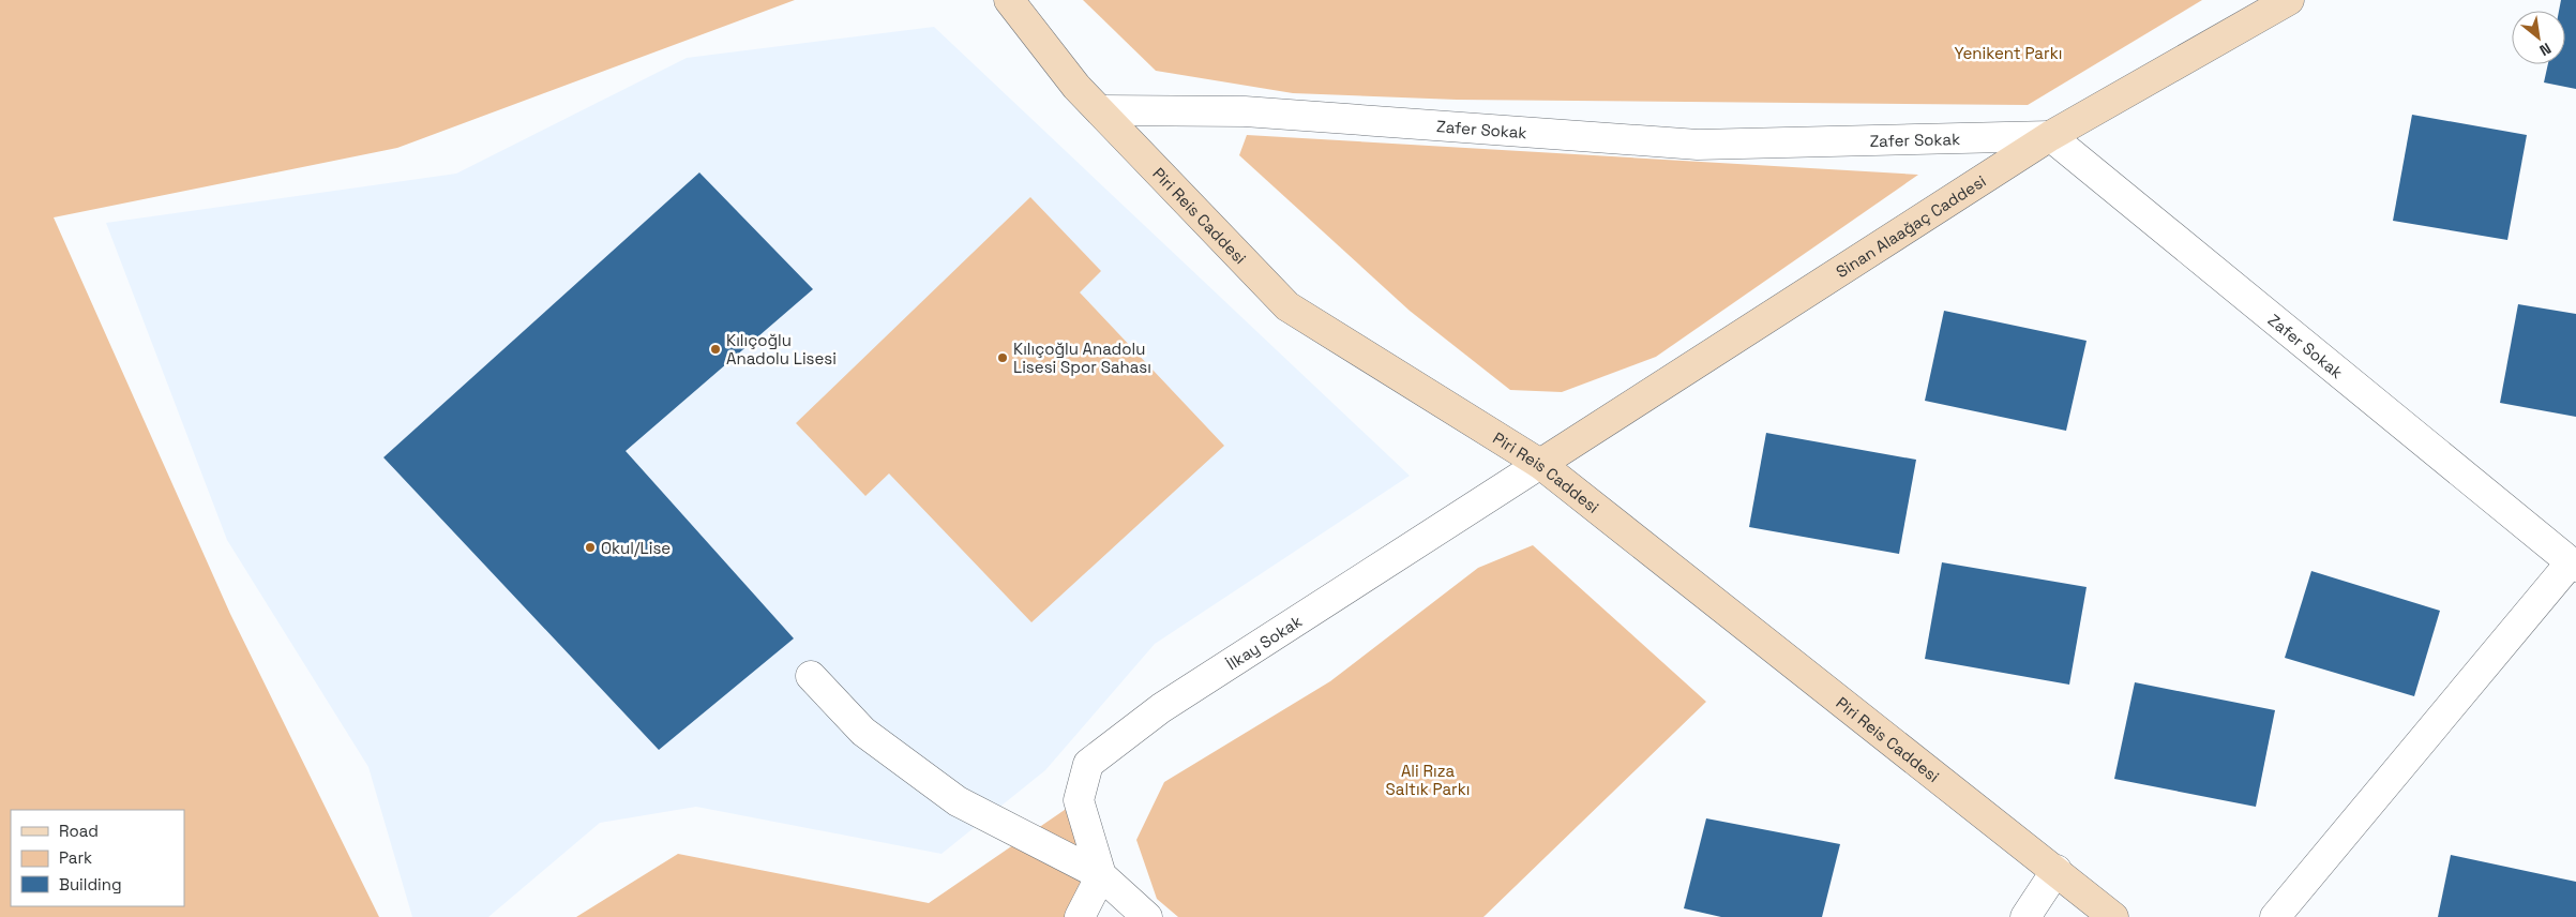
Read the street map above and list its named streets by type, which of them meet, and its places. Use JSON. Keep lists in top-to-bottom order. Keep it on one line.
{"streets":{"main road":["Piri Reis Caddesi","Sinan Alaağaç Caddesi"],"street":["Zafer Sokak","İlkay Sokak"]},"crossings":[["Zafer Sokak","Piri Reis Caddesi"],["Zafer Sokak","Sinan Alaağaç Caddesi"],["Piri Reis Caddesi","Sinan Alaağaç Caddesi"],["Piri Reis Caddesi","İlkay Sokak"],["Sinan Alaağaç Caddesi","İlkay Sokak"]],"parks":["Yenikent Parkı","Ali Rıza Saltık Parkı"],"places":["Kılıçoğlu Anadolu Lisesi","Kılıçoğlu Anadolu Lisesi Spor Sahası","Okul/Lise"],"legend":["Road","Park","Building"],"north":"bottom right"}
